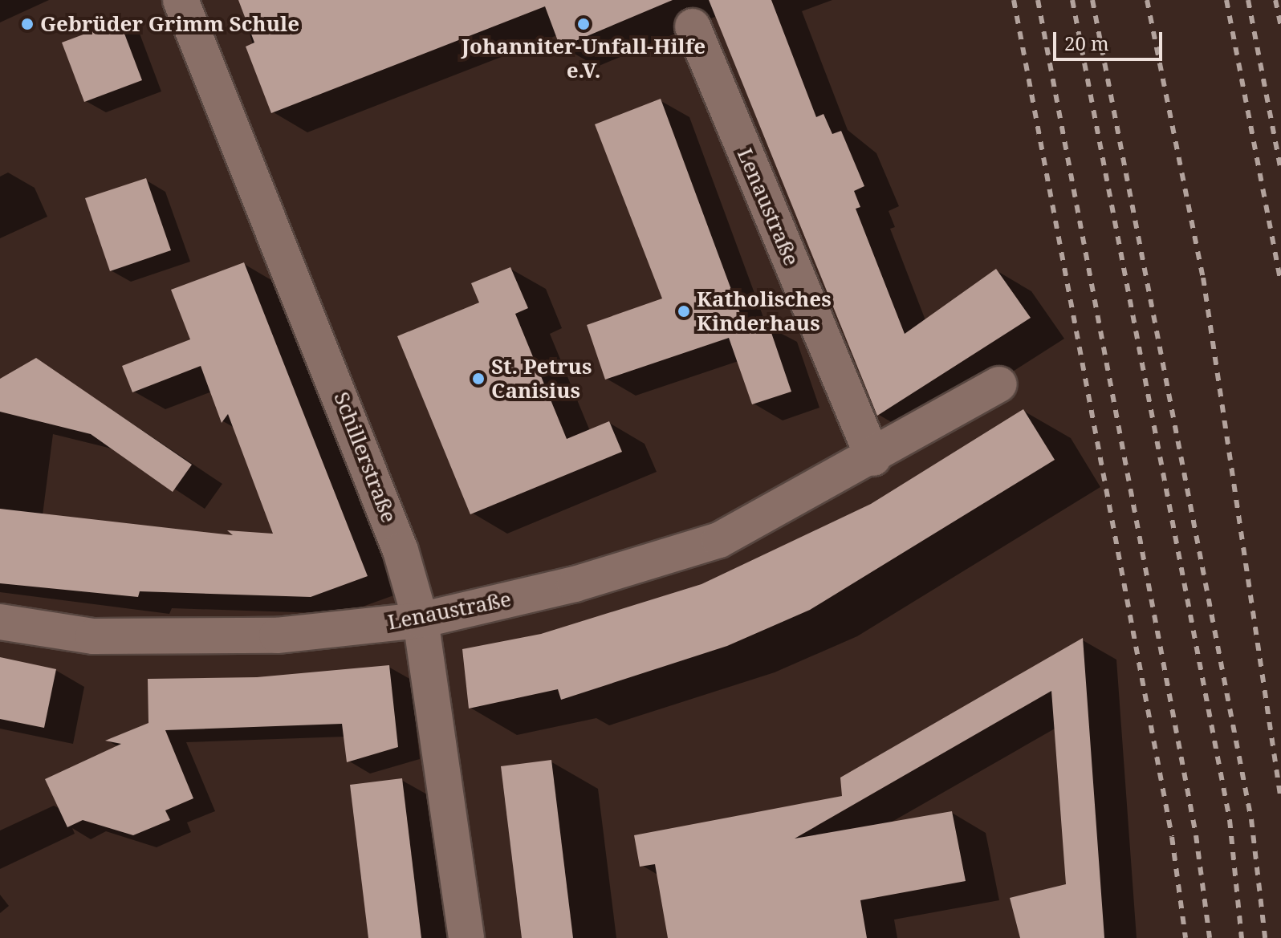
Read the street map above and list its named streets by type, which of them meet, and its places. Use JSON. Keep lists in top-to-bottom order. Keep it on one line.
{"streets":{"street":["Lenaustraße","Schillerstraße"]},"crossings":[["Lenaustraße","Schillerstraße"]],"places":["Gebrüder Grimm Schule","Johanniter-Unfall-Hilfe e.V.","Katholisches Kinderhaus","St. Petrus Canisius"],"scale_bar":"20 m"}
